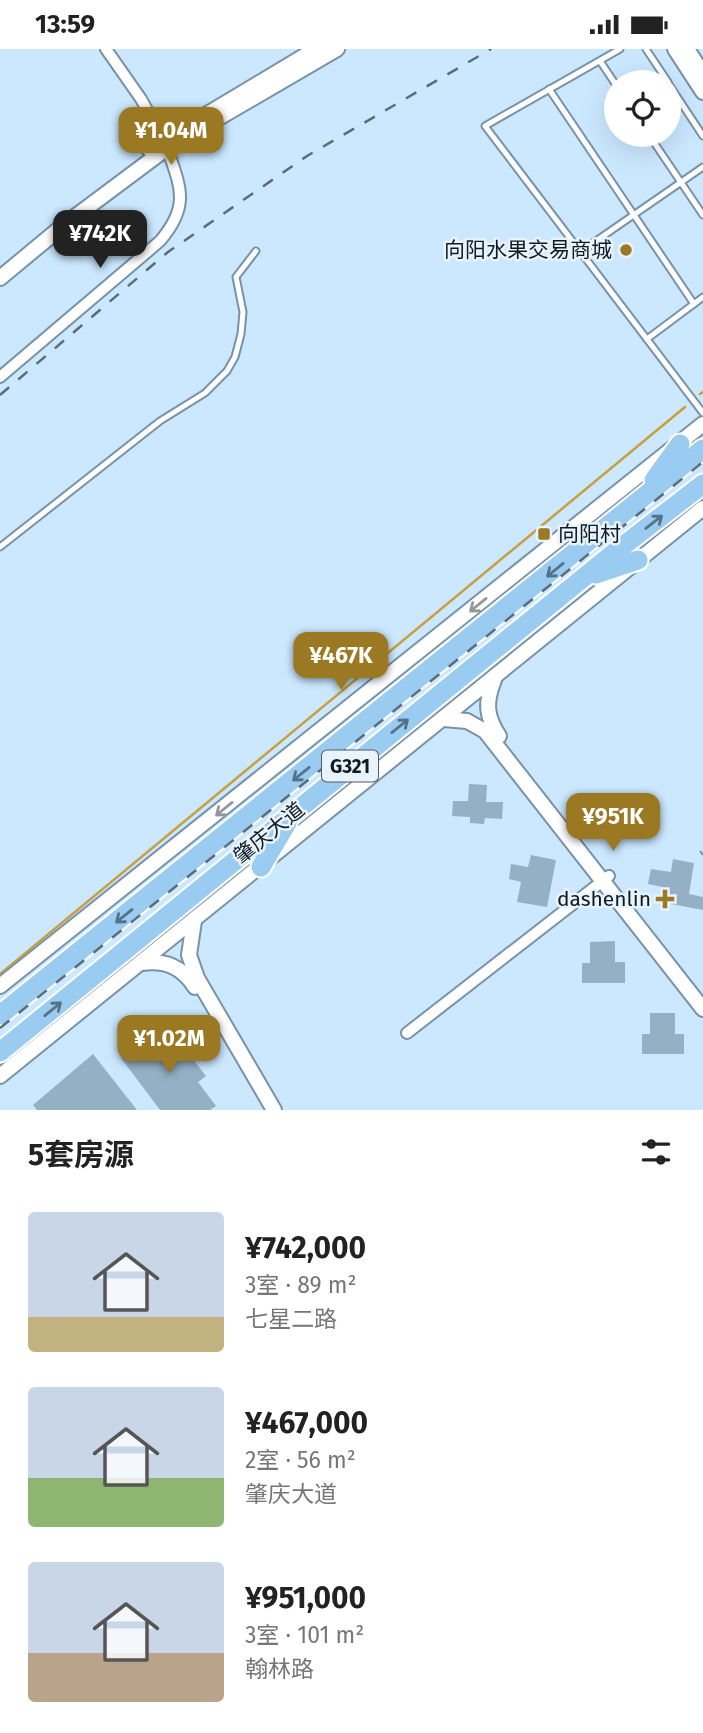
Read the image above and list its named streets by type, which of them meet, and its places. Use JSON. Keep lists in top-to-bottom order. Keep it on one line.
{"streets":{"highway":["G321","肇庆大道"]},"places":{"other":["向阳水果交易商城"],"transit":["向阳村"],"health":["dashenlin"]},"page":{"status":"13:59","price":["¥1.04M","¥742K","¥467K","¥951K","¥1.02M"],"heading":"5套房源","list":[{"name":"¥742,000","note":"3室 · 89 m² · 七星二路"},{"name":"¥467,000","note":"2室 · 56 m² · 肇庆大道"},{"name":"¥951,000","note":"3室 · 101 m² · 翰林路"}]}}
